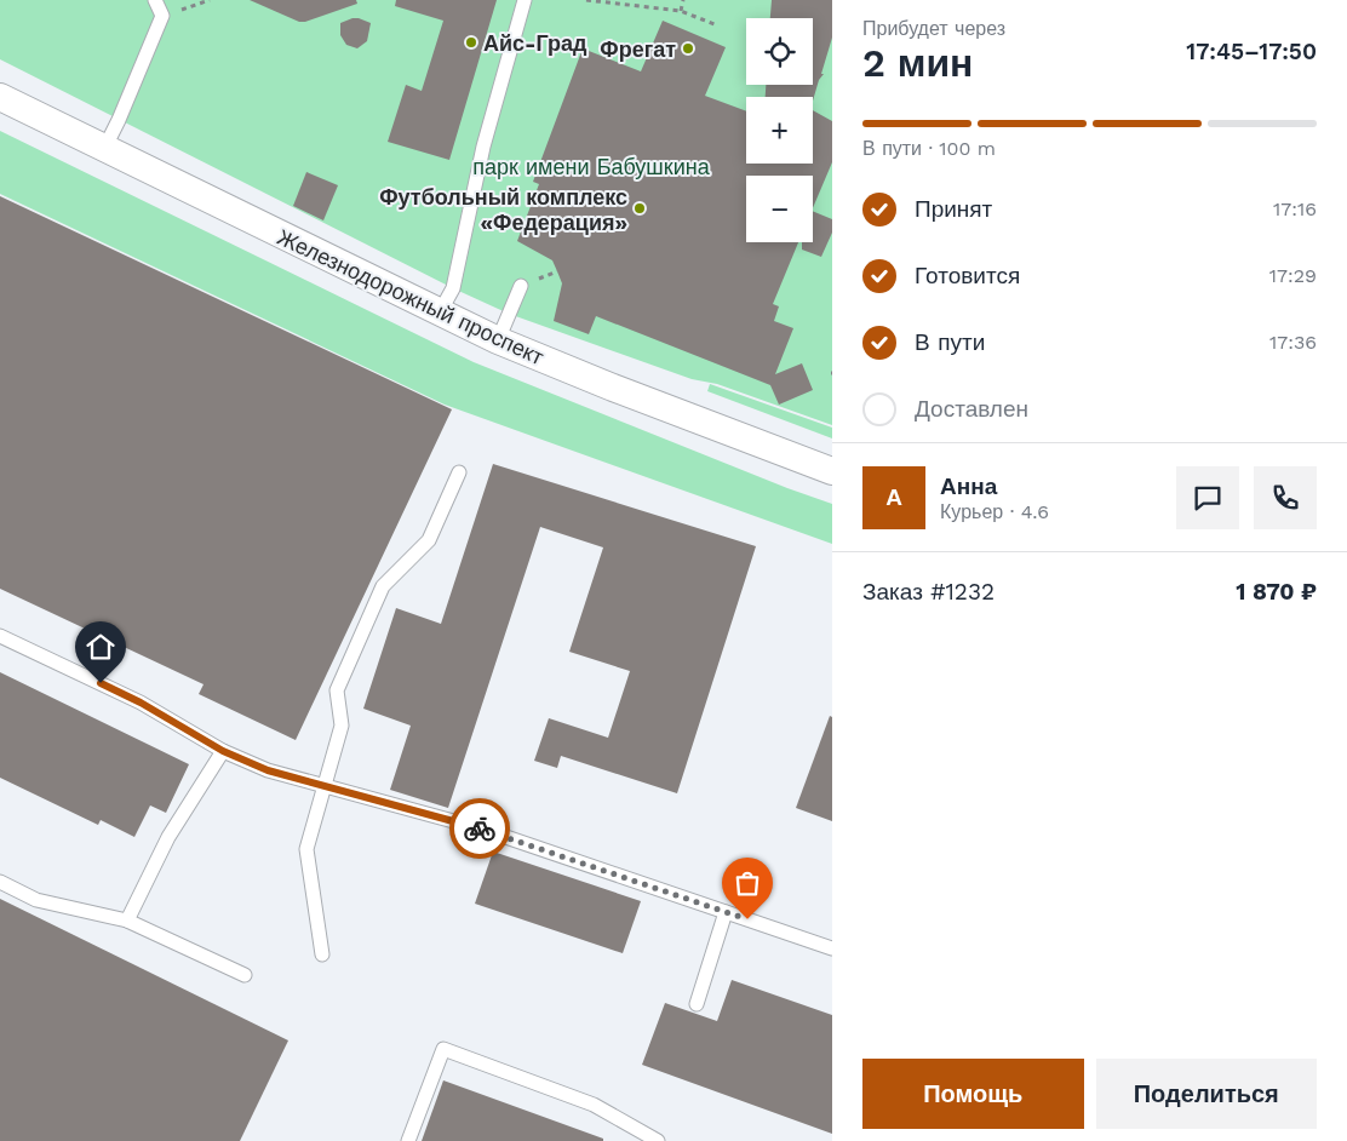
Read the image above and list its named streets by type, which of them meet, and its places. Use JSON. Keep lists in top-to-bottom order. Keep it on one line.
{"streets":{"street":["Железнодорожный проспект"]},"parks":["парк имени Бабушкина"],"places":["Айс-Град","Фрегат","Футбольный комплекс «Федерация»"],"page":{"heading":["2 мин","Прибудет через","17:45–17:50"],"panel":["Анна","Курьер · 4.6","Заказ #1232","1 870 ₽"],"map_buttons":["+","−"],"bar":"В пути · 100 m","list":[["Принят","17:16"],["Готовится","17:29"],["В пути","17:36"],"Доставлен"],"round":"А","buttons":["Помощь","Поделиться"]}}
